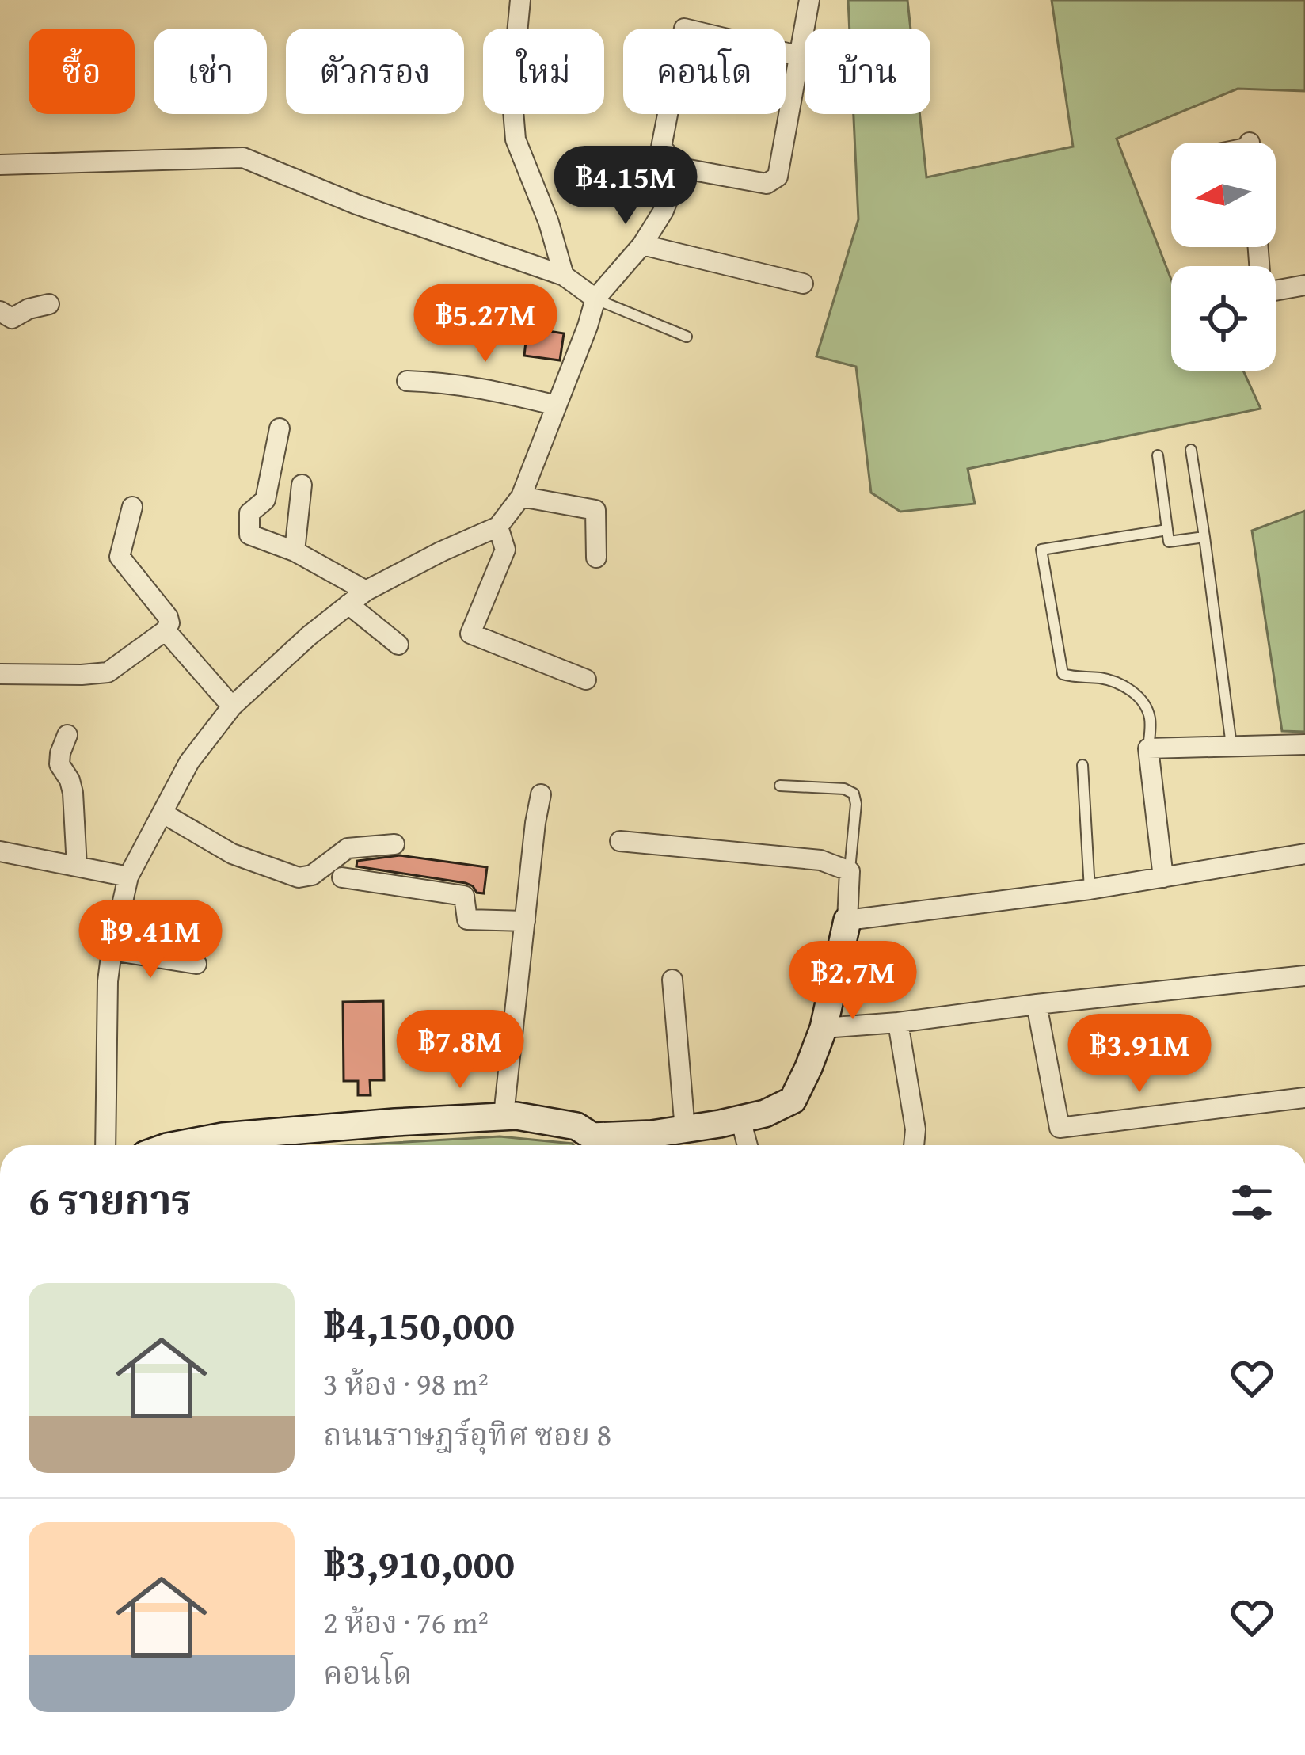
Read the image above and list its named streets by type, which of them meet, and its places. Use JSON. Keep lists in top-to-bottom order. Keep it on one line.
{"north":"left","page":{"chip":["ซื้อ","เช่า","ตัวกรอง","ใหม่","คอนโด","บ้าน"],"price":["฿4.15M","฿5.27M","฿9.41M","฿2.7M","฿7.8M","฿3.91M"],"heading":"6 รายการ","list":[{"name":"฿4,150,000","note":"3 ห้อง · 98 m² · ถนนราษฎร์อุทิศ ซอย 8"},{"name":"฿3,910,000","note":"2 ห้อง · 76 m² · คอนโด"}]}}
